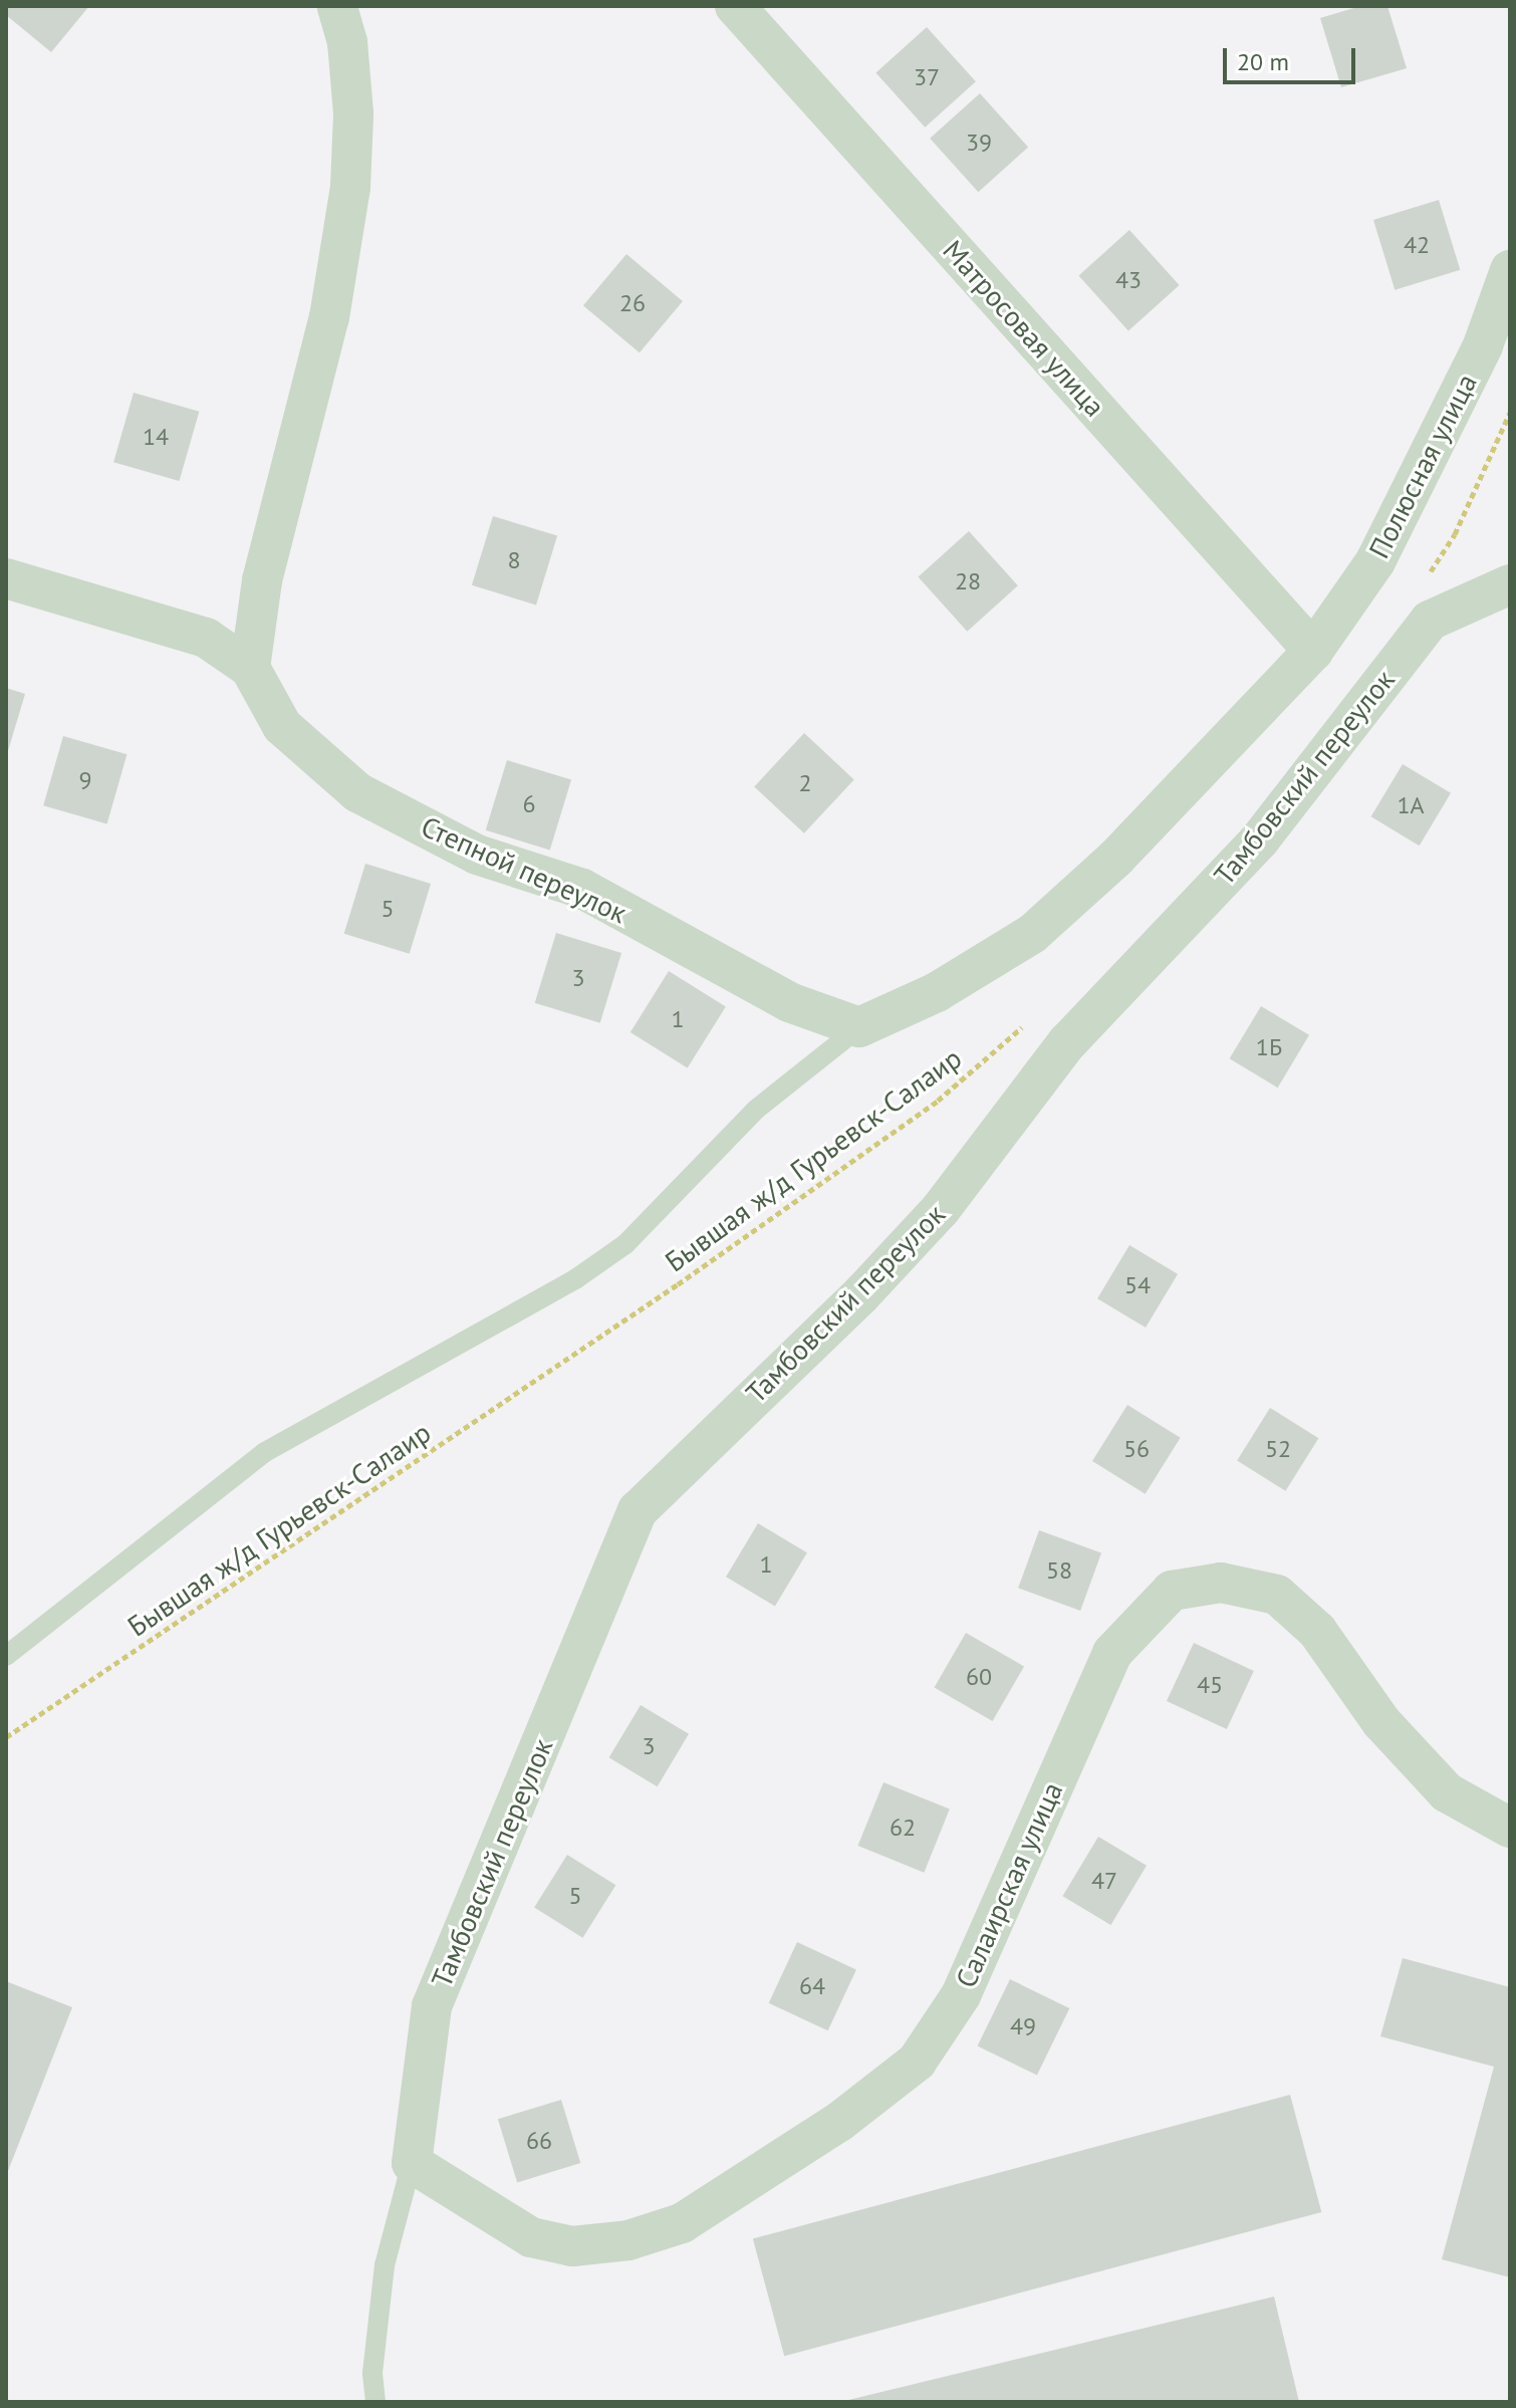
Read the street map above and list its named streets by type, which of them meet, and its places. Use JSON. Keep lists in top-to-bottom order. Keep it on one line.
{"streets":{"street":["Матросовая улица","Полюсная улица","Тамбовский переулок","Степной переулок","Салаирская улица"],"path":["Бывшая ж/д Гурьевск-Салаир"]},"crossings":[["Матросовая улица","Полюсная улица"],["Полюсная улица","Степной переулок"],["Тамбовский переулок","Салаирская улица"]],"house_numbers":["37","39","42","43","26","14","8","28","9","2","6","1А","5","3","1","1Б","54","56","52","1","58","60","45","3","62","47","5","64","49","66"],"scale_bar":"20 m"}
